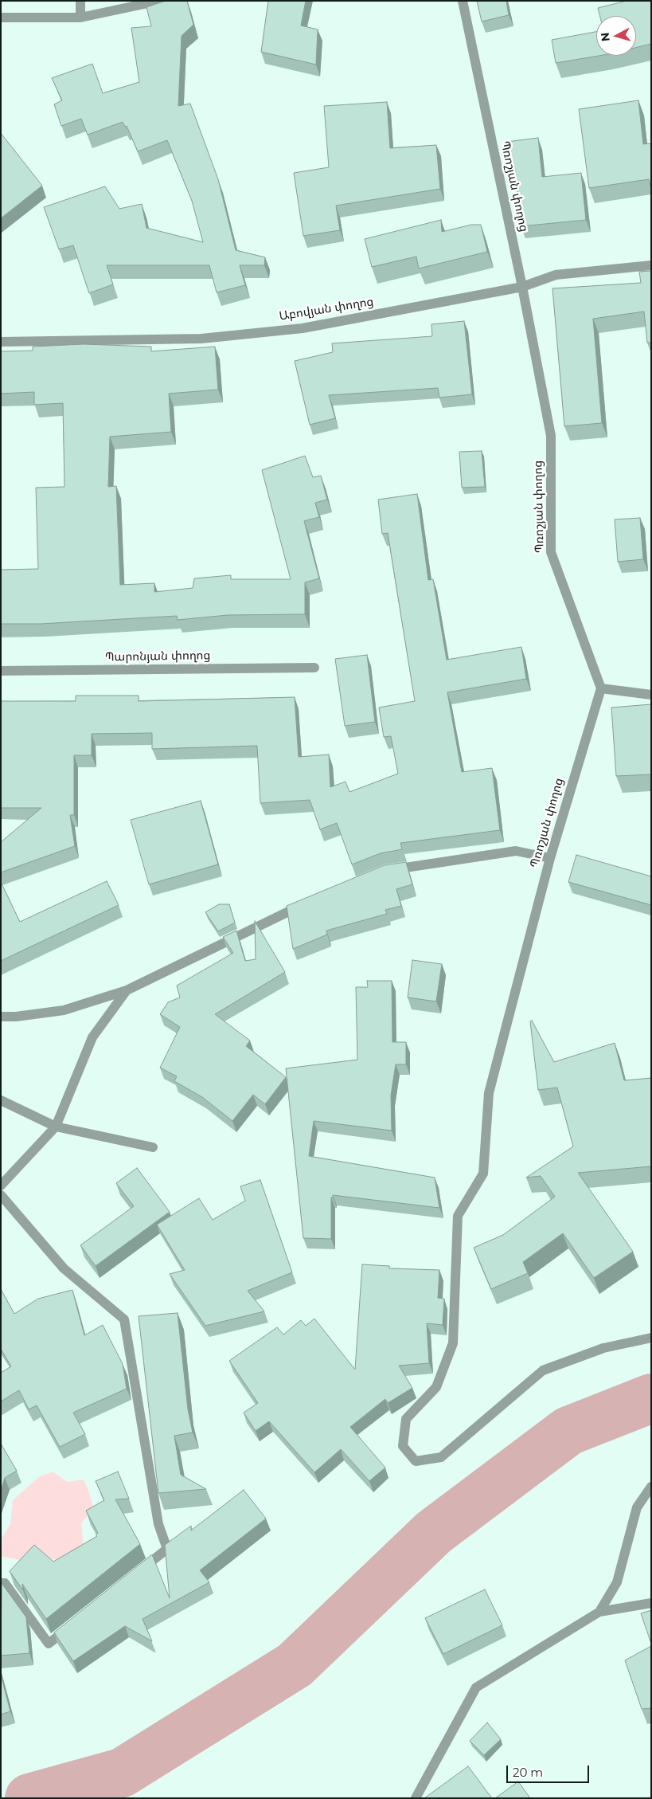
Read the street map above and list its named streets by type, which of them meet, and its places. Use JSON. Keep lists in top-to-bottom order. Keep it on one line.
{"streets":{"street":["Պռոշյան փողոց","Աբովյան փողոց","Պարոնյան փողոց"]},"crossings":[["Պռոշյան փողոց","Աբովյան փողոց"]],"scale_bar":"20 m","north":"left"}
